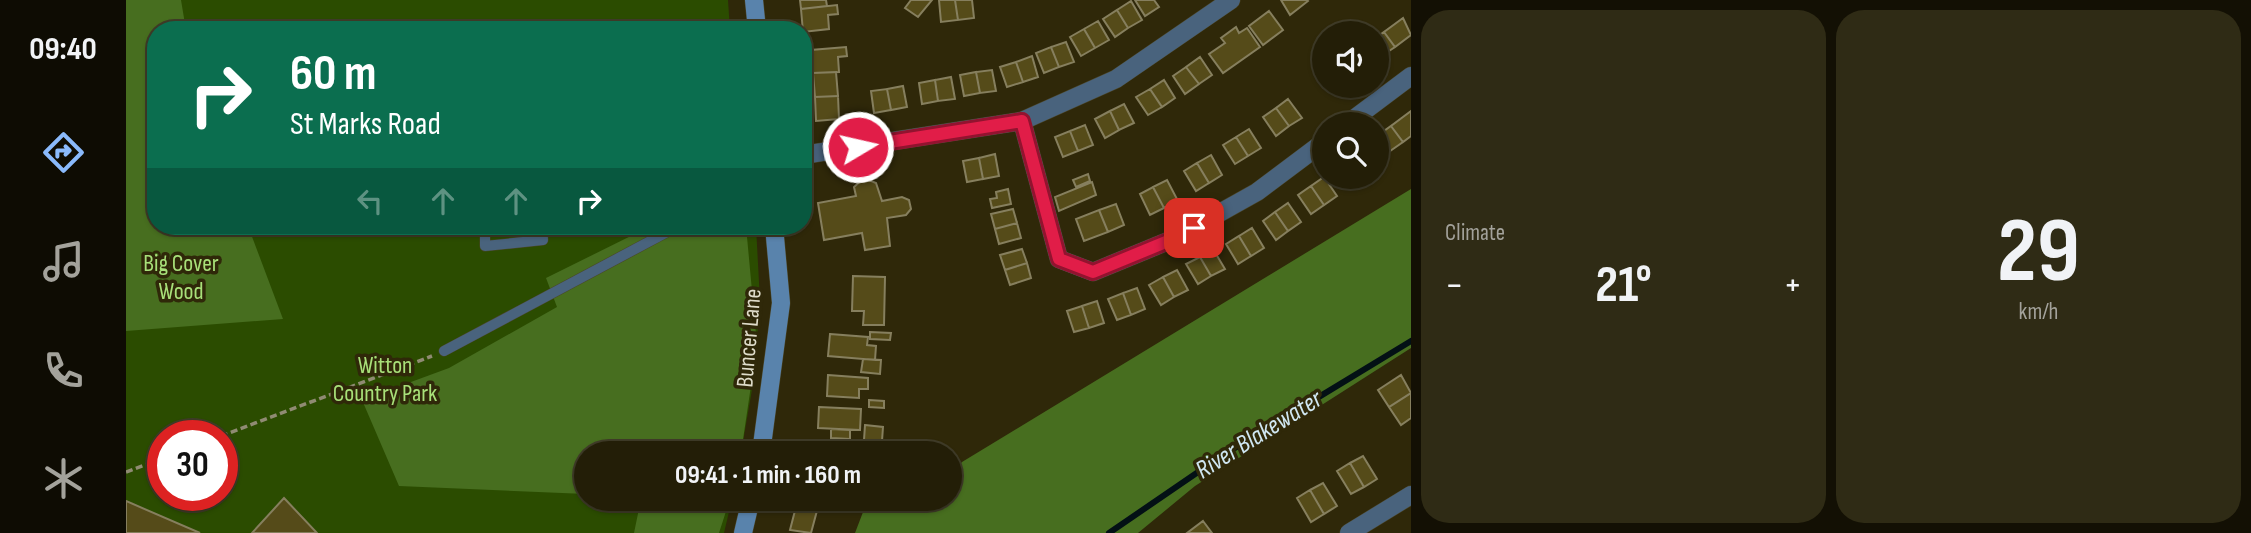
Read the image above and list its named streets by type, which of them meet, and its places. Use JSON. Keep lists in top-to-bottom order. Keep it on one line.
{"streets":{"main road":["Buncer Lane"]},"water":["River Blakewater"],"parks":["Big Cover Wood","Witton Country Park"],"page":{"tabs":"09:40","tile":["Climate",["29","km/h"]],"turn":["60 m","St Marks Road"],"heat":["−","21°","+"],"limit":"30","trip":"09:41 · 1 min · 160 m"}}
